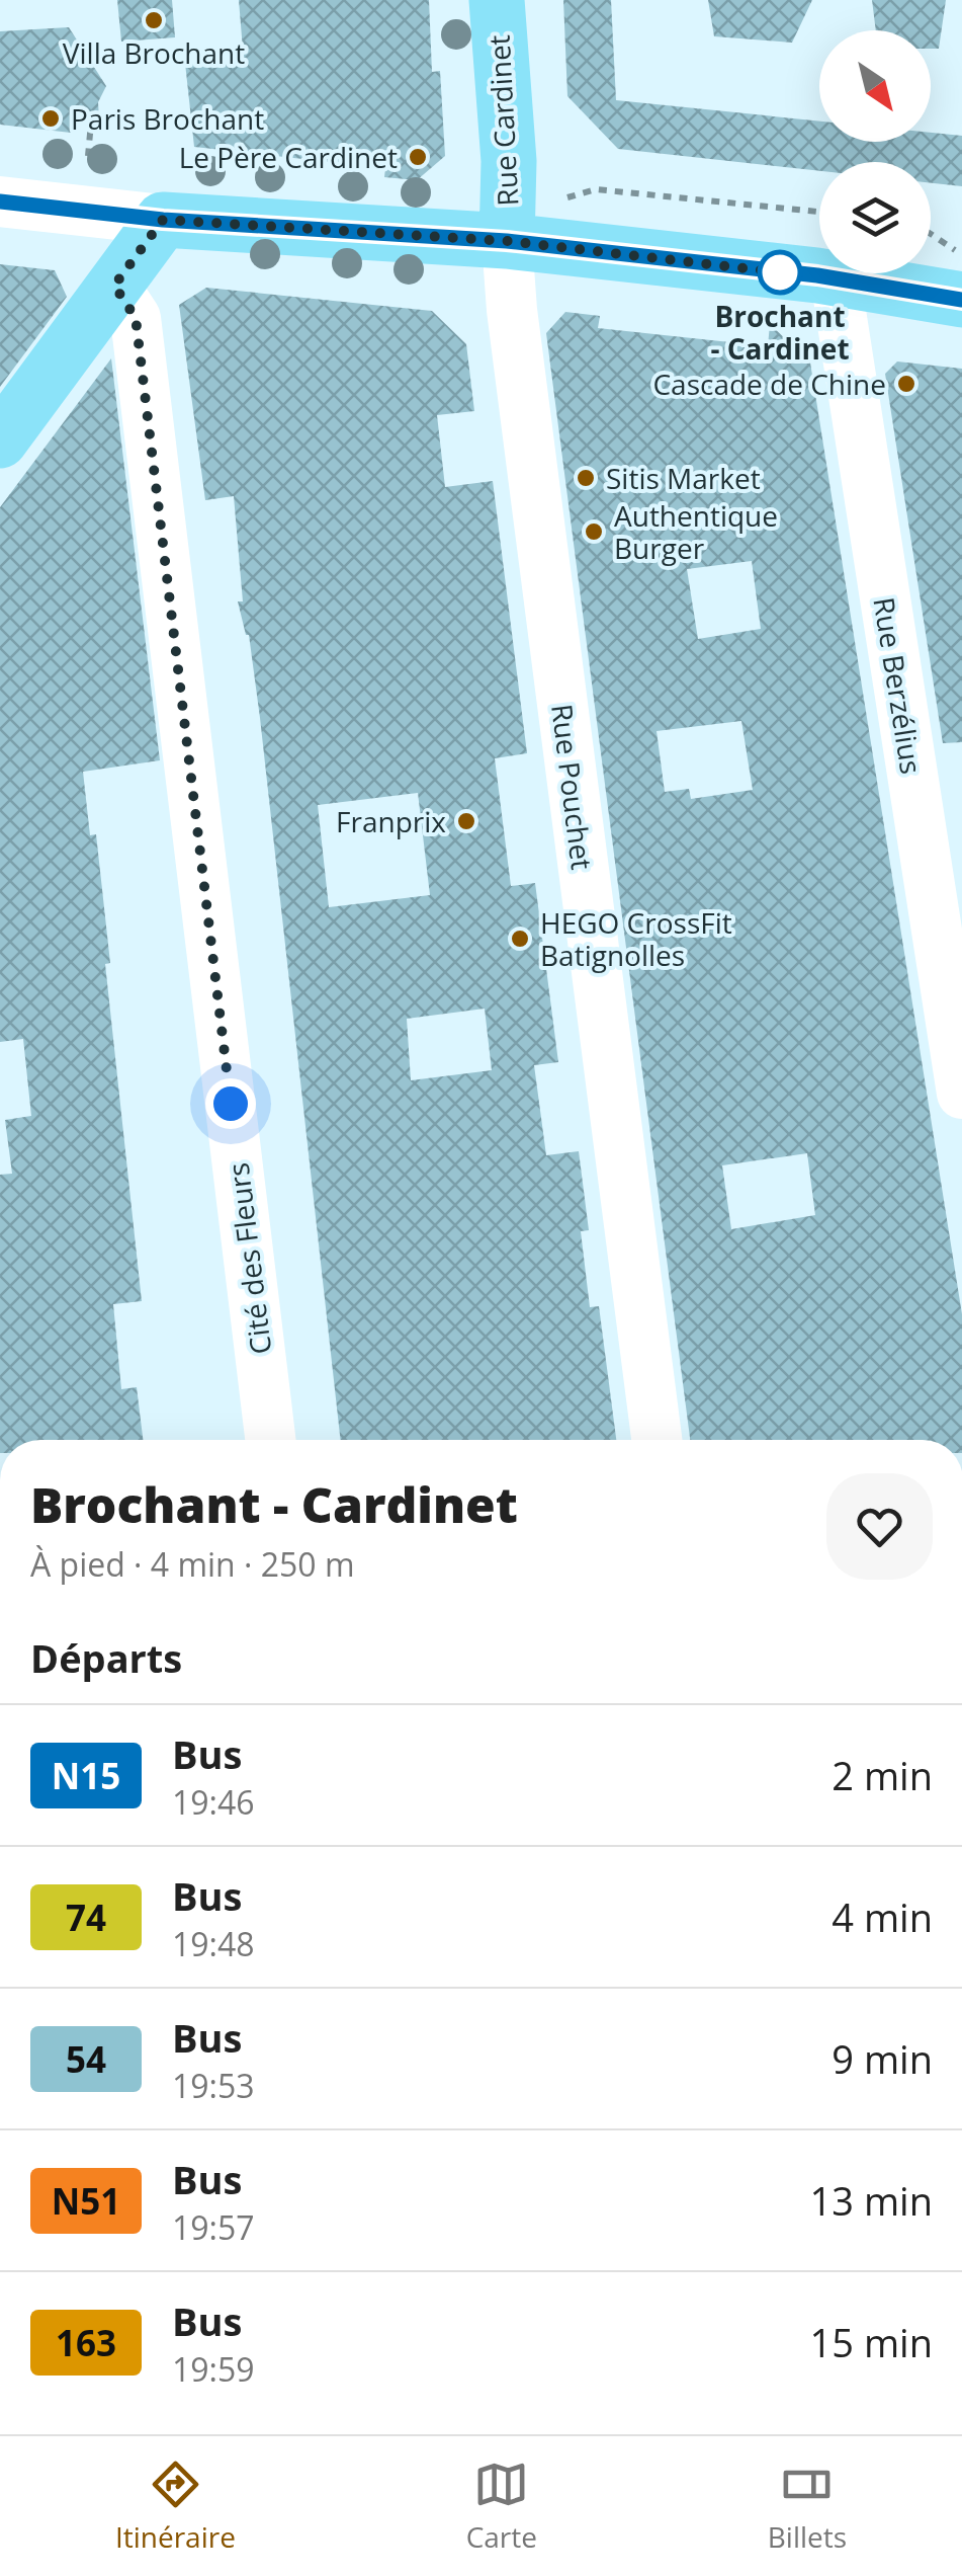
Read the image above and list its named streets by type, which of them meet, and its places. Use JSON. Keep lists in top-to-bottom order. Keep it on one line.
{"streets":{"main road":["Rue Cardinet"],"street":["Rue Berzélius","Rue Pouchet","Cité des Fleurs"]},"crossings":[["Rue Cardinet","Rue Pouchet"]],"places":["Villa Brochant","Paris Brochant","Le Père Cardinet","Brochant - Cardinet","Cascade de Chine","Sitis Market","Authentique Burger","Franprix","HEGO CrossFit Batignolles"],"lines":["bus line N15"],"north":"bottom right","page":{"heading":[["Brochant - Cardinet","À pied · 4 min · 250 m"],"Départs"],"list":[{"mark":"N15","name":"Bus","note":"19:46","value":"2 min"},{"mark":"74","name":"Bus","note":"19:48","value":"4 min"},{"mark":"54","name":"Bus","note":"19:53","value":"9 min"},{"mark":"N51","name":"Bus","note":"19:57","value":"13 min"},{"mark":"163","name":"Bus","note":"19:59","value":"15 min"}],"tabs":["Itinéraire","Carte","Billets"]}}
